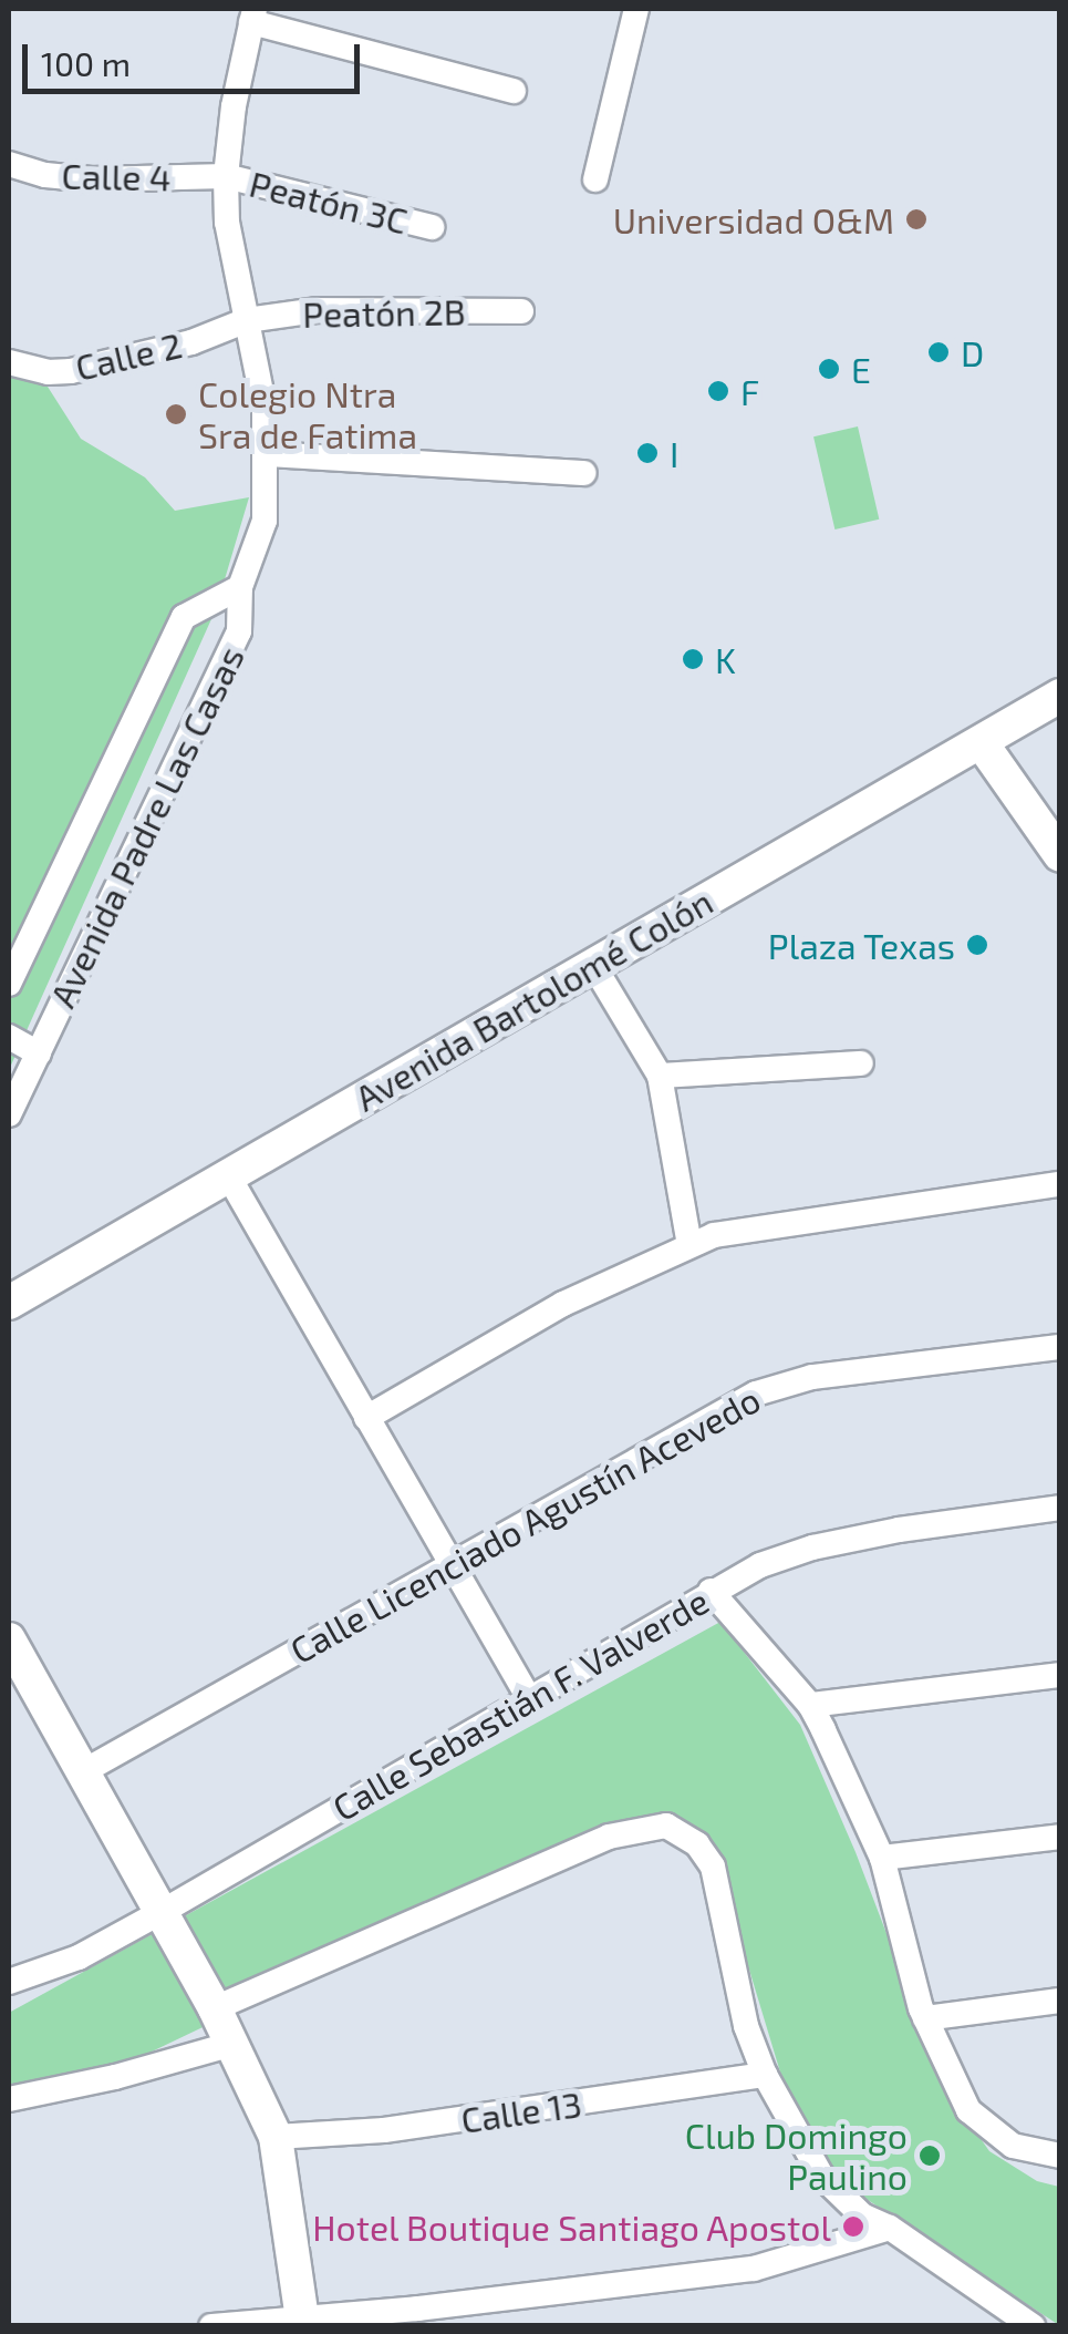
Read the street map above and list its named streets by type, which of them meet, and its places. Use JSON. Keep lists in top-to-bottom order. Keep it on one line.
{"streets":{"main road":["Avenida Bartolomé Colón"],"street":["Calle 4","Peatón 3C","Peatón 2B","Calle 2","Avenida Padre Las Casas","Calle Licenciado Agustín Acevedo","Calle Sebastián F. Valverde","Calle 13"]},"crossings":[["Calle 4","Peatón 3C"],["Calle 4","Avenida Padre Las Casas"],["Peatón 3C","Avenida Padre Las Casas"],["Peatón 2B","Calle 2"],["Peatón 2B","Avenida Padre Las Casas"],["Calle 2","Avenida Padre Las Casas"]],"places":["Universidad O&M","D","E","F","Colegio Ntra Sra de Fatima","I","K","Plaza Texas","Club Domingo Paulino","Hotel Boutique Santiago Apostol"],"scale_bar":"100 m"}
